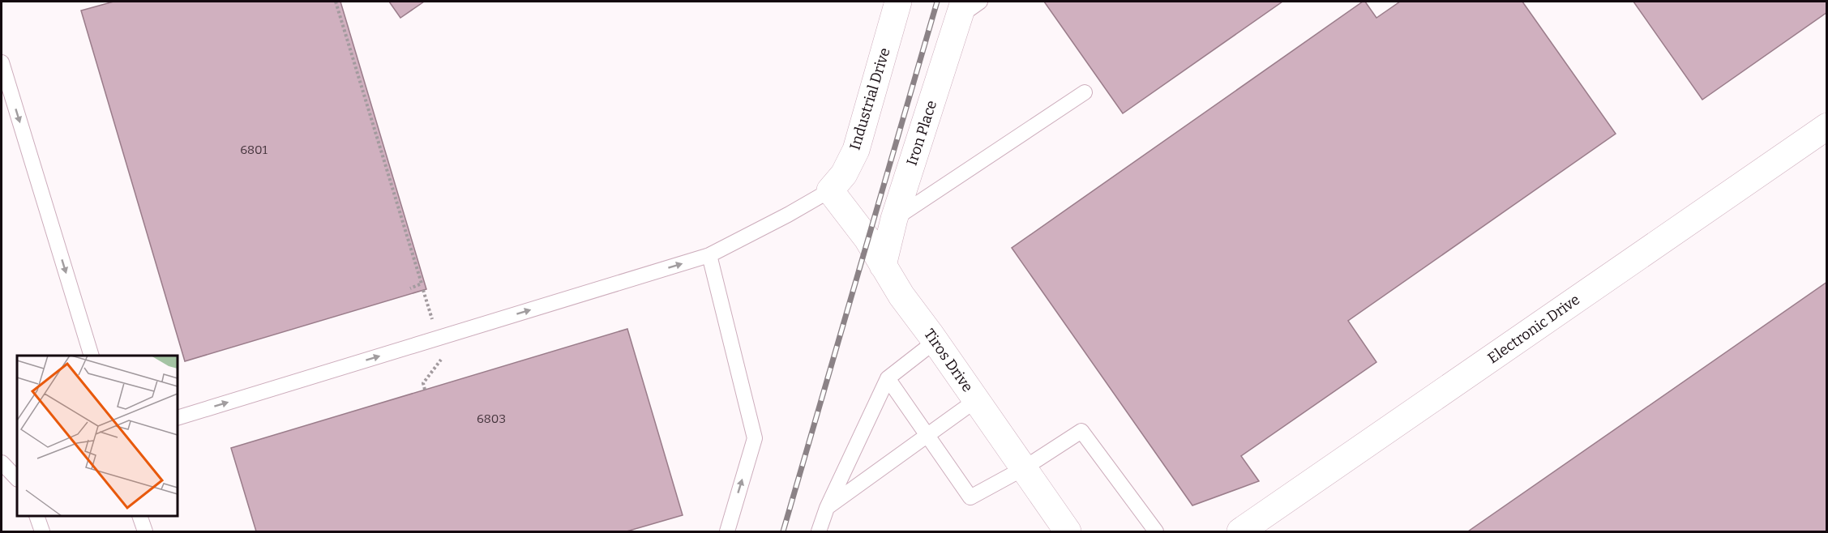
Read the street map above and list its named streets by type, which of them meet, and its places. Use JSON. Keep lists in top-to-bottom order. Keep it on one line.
{"streets":{"street":["Industrial Drive","Iron Place","Electronic Drive","Tiros Drive"]},"crossings":[["Industrial Drive","Tiros Drive"],["Iron Place","Tiros Drive"]],"house_numbers":["6801","6803"]}
